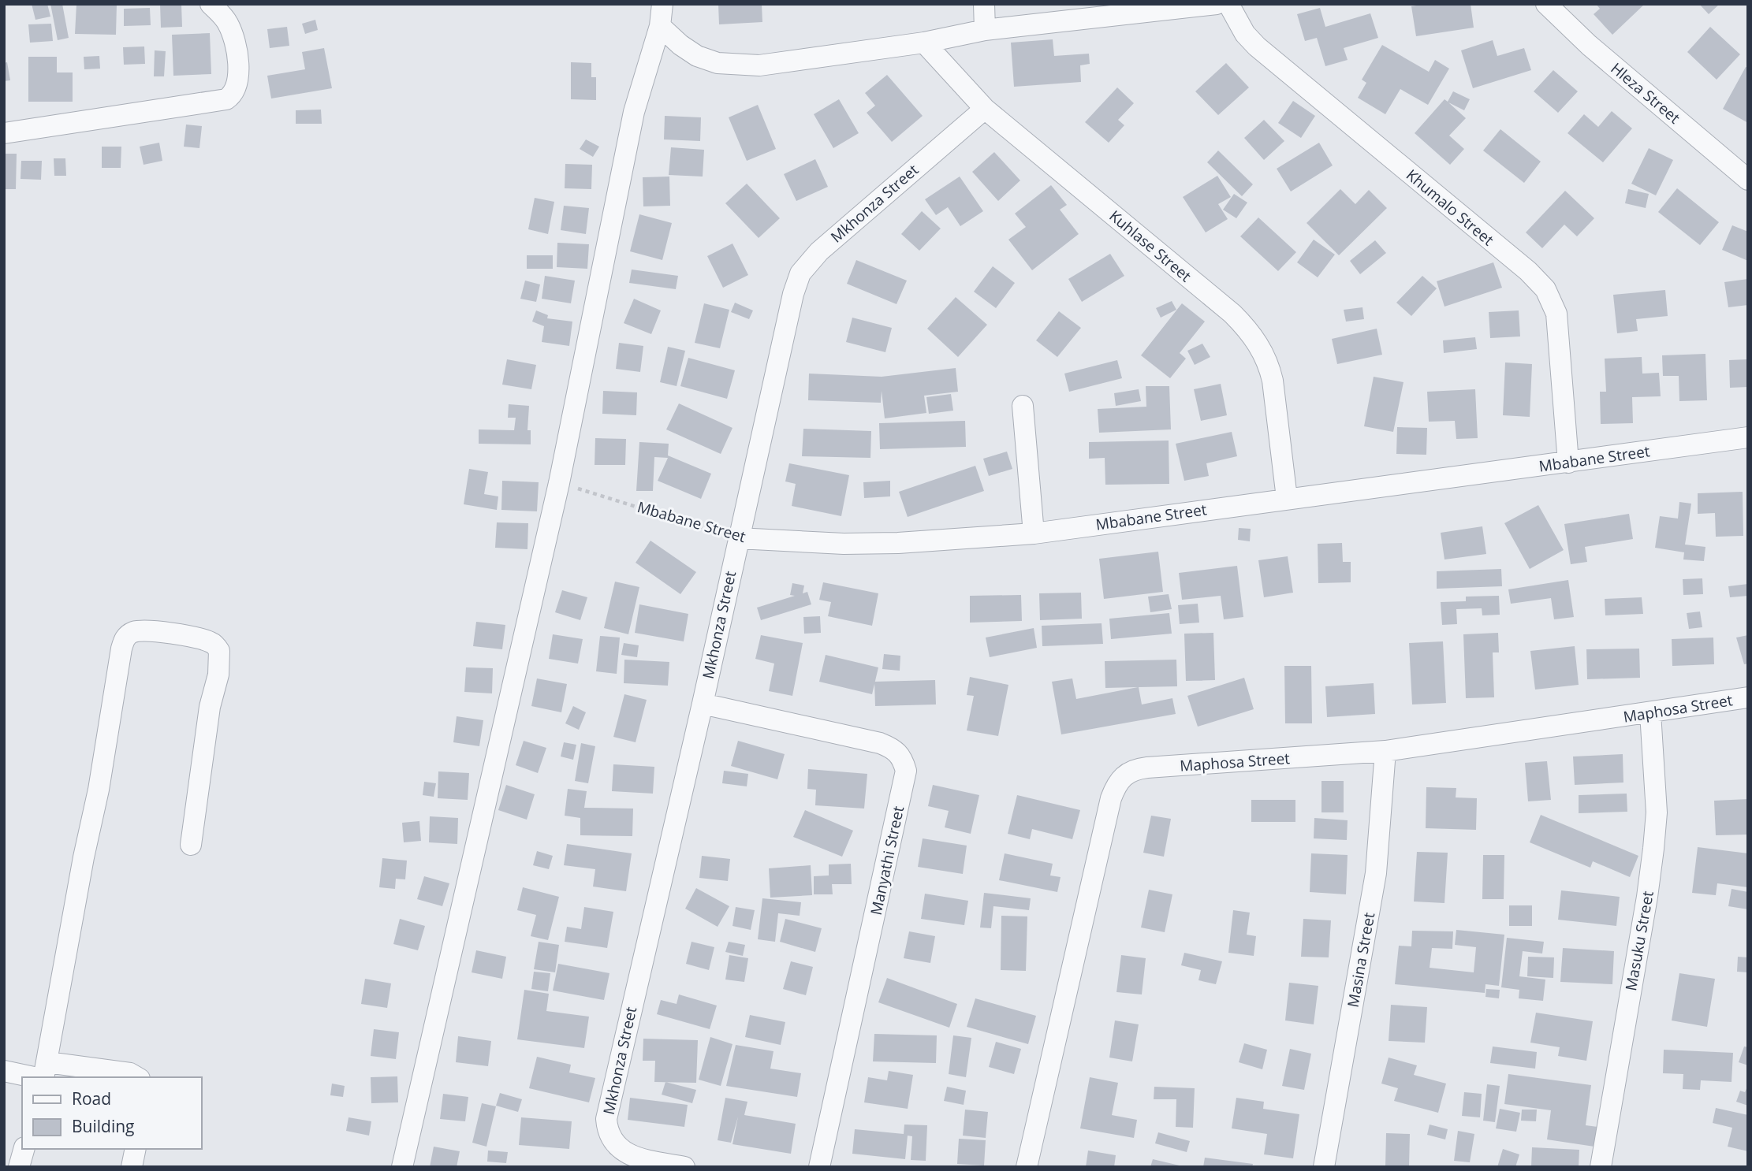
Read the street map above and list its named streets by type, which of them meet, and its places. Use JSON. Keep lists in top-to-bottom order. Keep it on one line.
{"streets":{"street":["Hleza Street","Mkhonza Street","Khumalo Street","Kuhlase Street","Mbabane Street","Maphosa Street","Manyathi Street","Masuku Street","Masina Street"]},"crossings":[["Mkhonza Street","Kuhlase Street"],["Mkhonza Street","Mbabane Street"],["Mkhonza Street","Manyathi Street"],["Khumalo Street","Mbabane Street"],["Kuhlase Street","Mbabane Street"],["Maphosa Street","Masuku Street"],["Maphosa Street","Masina Street"]],"legend":["Road","Building"]}
